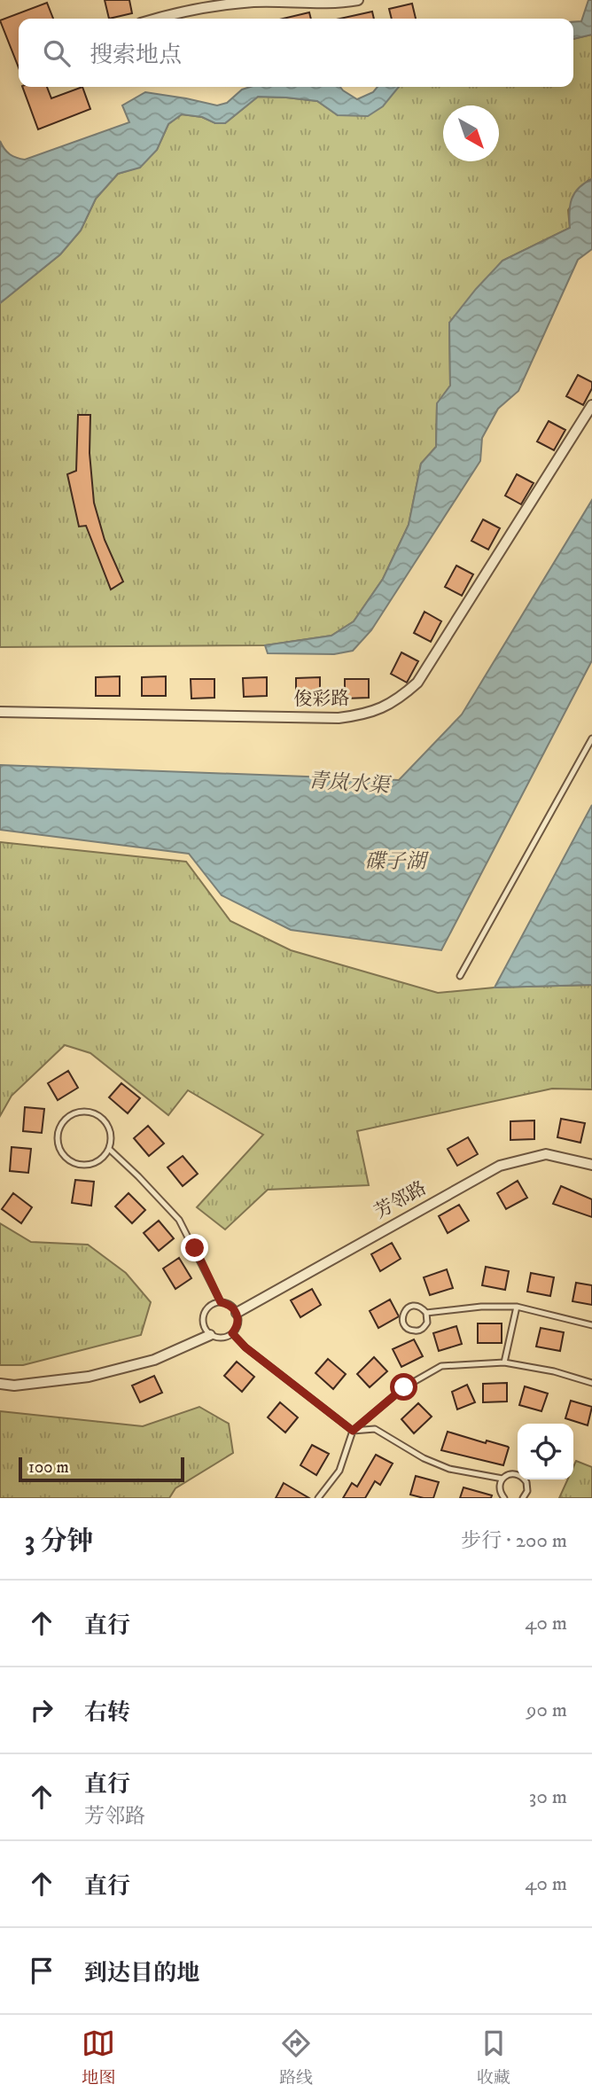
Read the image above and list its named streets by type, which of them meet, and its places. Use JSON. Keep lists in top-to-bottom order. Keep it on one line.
{"streets":{"street":["俊彩路","芳邻路"]},"water":["青岚水渠","碟子湖"],"scale_bar":"100 m","north":"bottom right","page":{"search":"搜索地点","scale":"100 m","heading":["3 分钟","步行 · 200 m"],"list":[["直行","40 m"],["右转","90 m"],["直行","芳邻路","30 m"],["直行","40 m"],"到达目的地"],"nav":["地图","路线","收藏"]}}
